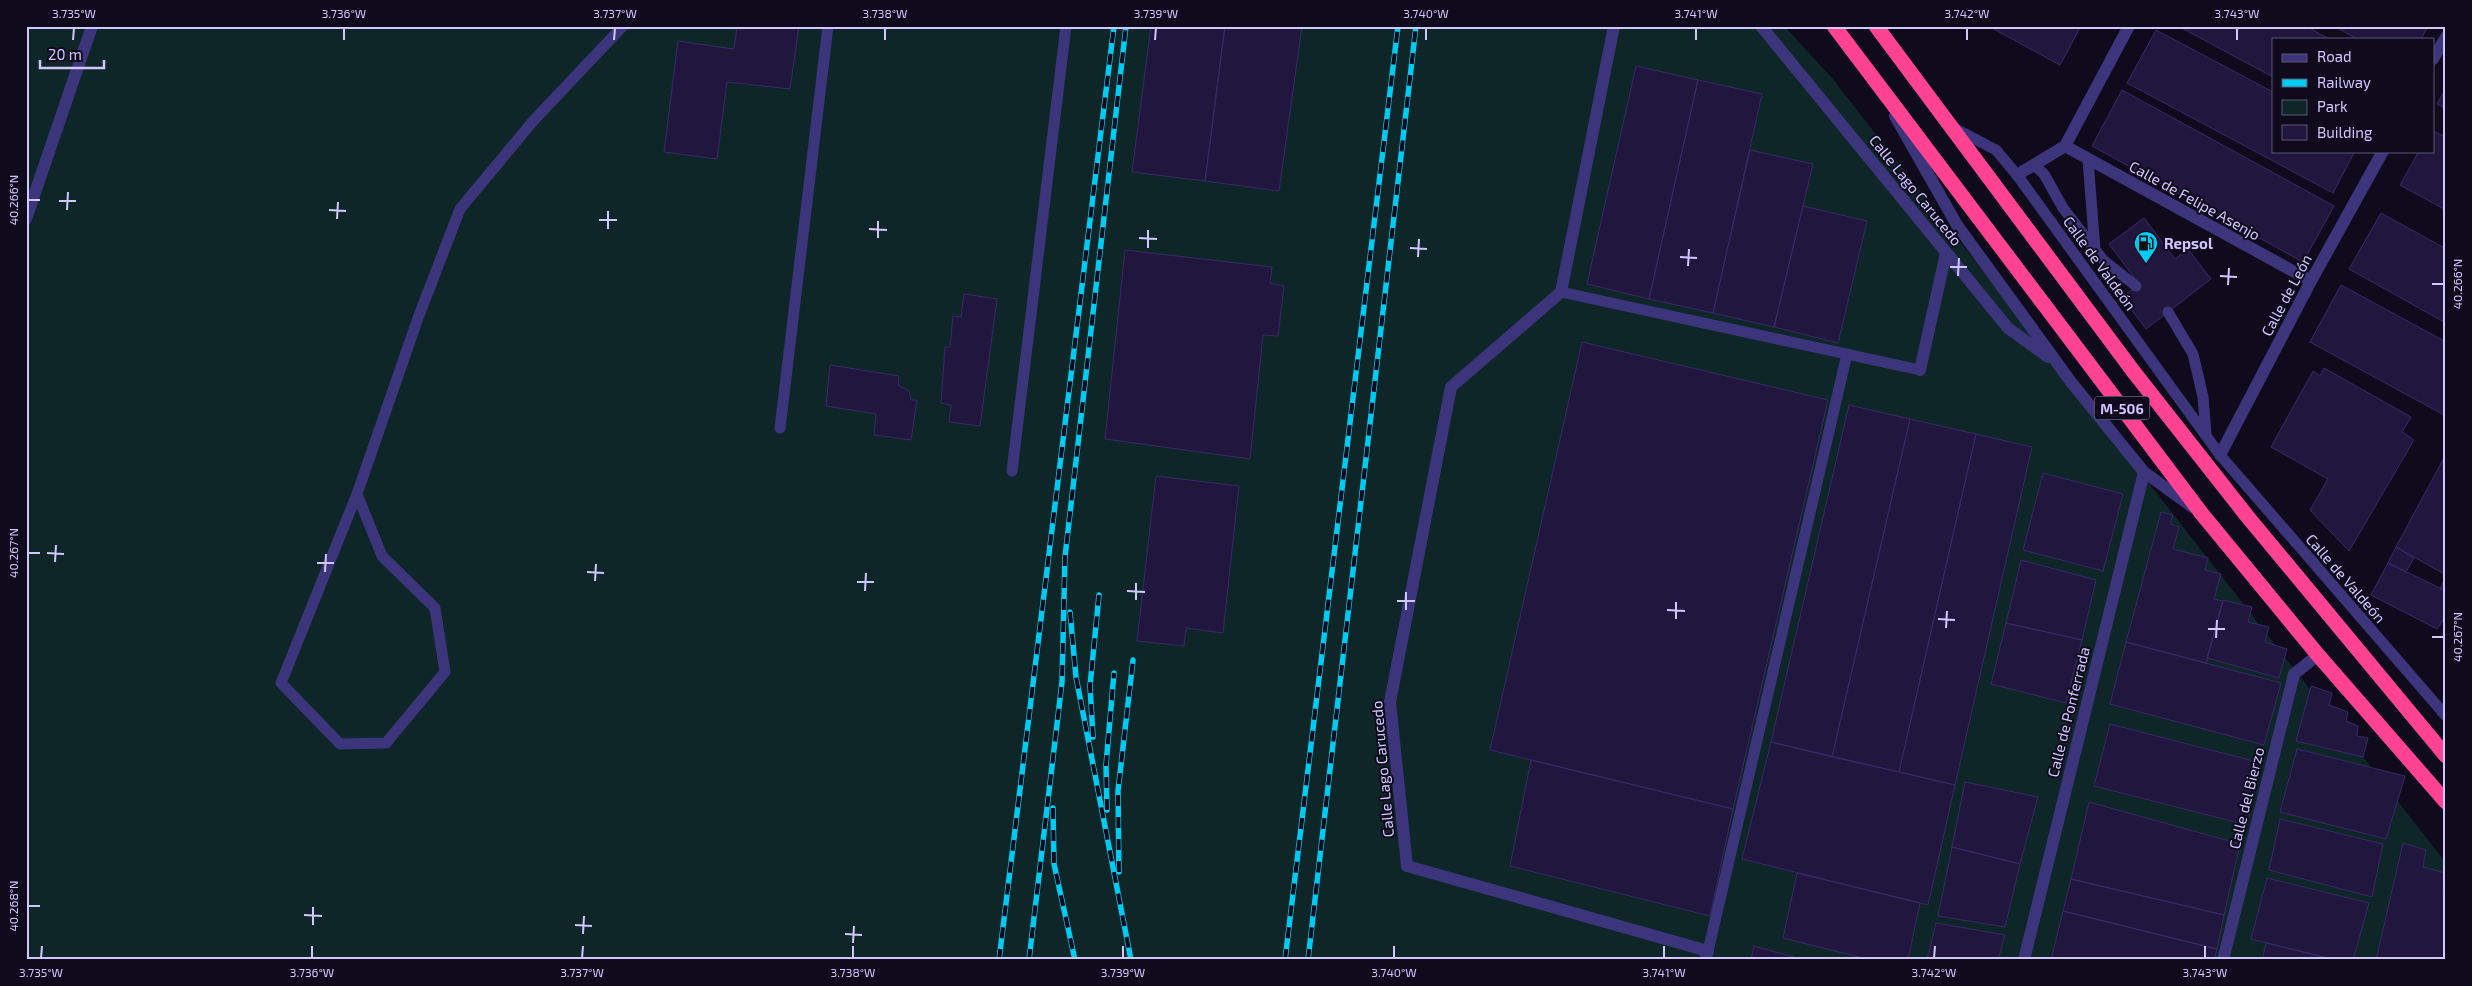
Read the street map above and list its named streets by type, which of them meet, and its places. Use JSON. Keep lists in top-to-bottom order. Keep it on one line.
{"streets":{"highway":["M-506"],"street":["Calle Lago Carucedo","Calle de Felipe Asenjo","Calle de León","Calle de Ponferrada","Calle del Bierzo"],"lane":["Calle de Valdeón"]},"crossings":[["Calle de Felipe Asenjo","Calle de Valdeón"],["Calle de Felipe Asenjo","Calle de León"],["Calle de Valdeón","Calle de León"],["Calle de Valdeón","M-506"],["M-506","Calle del Bierzo"]],"places":{"fuel station":["Repsol"]},"legend":["Road","Railway","Park","Building"],"scale_bar":"20 m","coordinates":["3.735°W","3.736°W","3.737°W","3.738°W","3.739°W","3.740°W","3.741°W","3.742°W","3.743°W","40.266°N","40.267°N","40.268°N"]}
